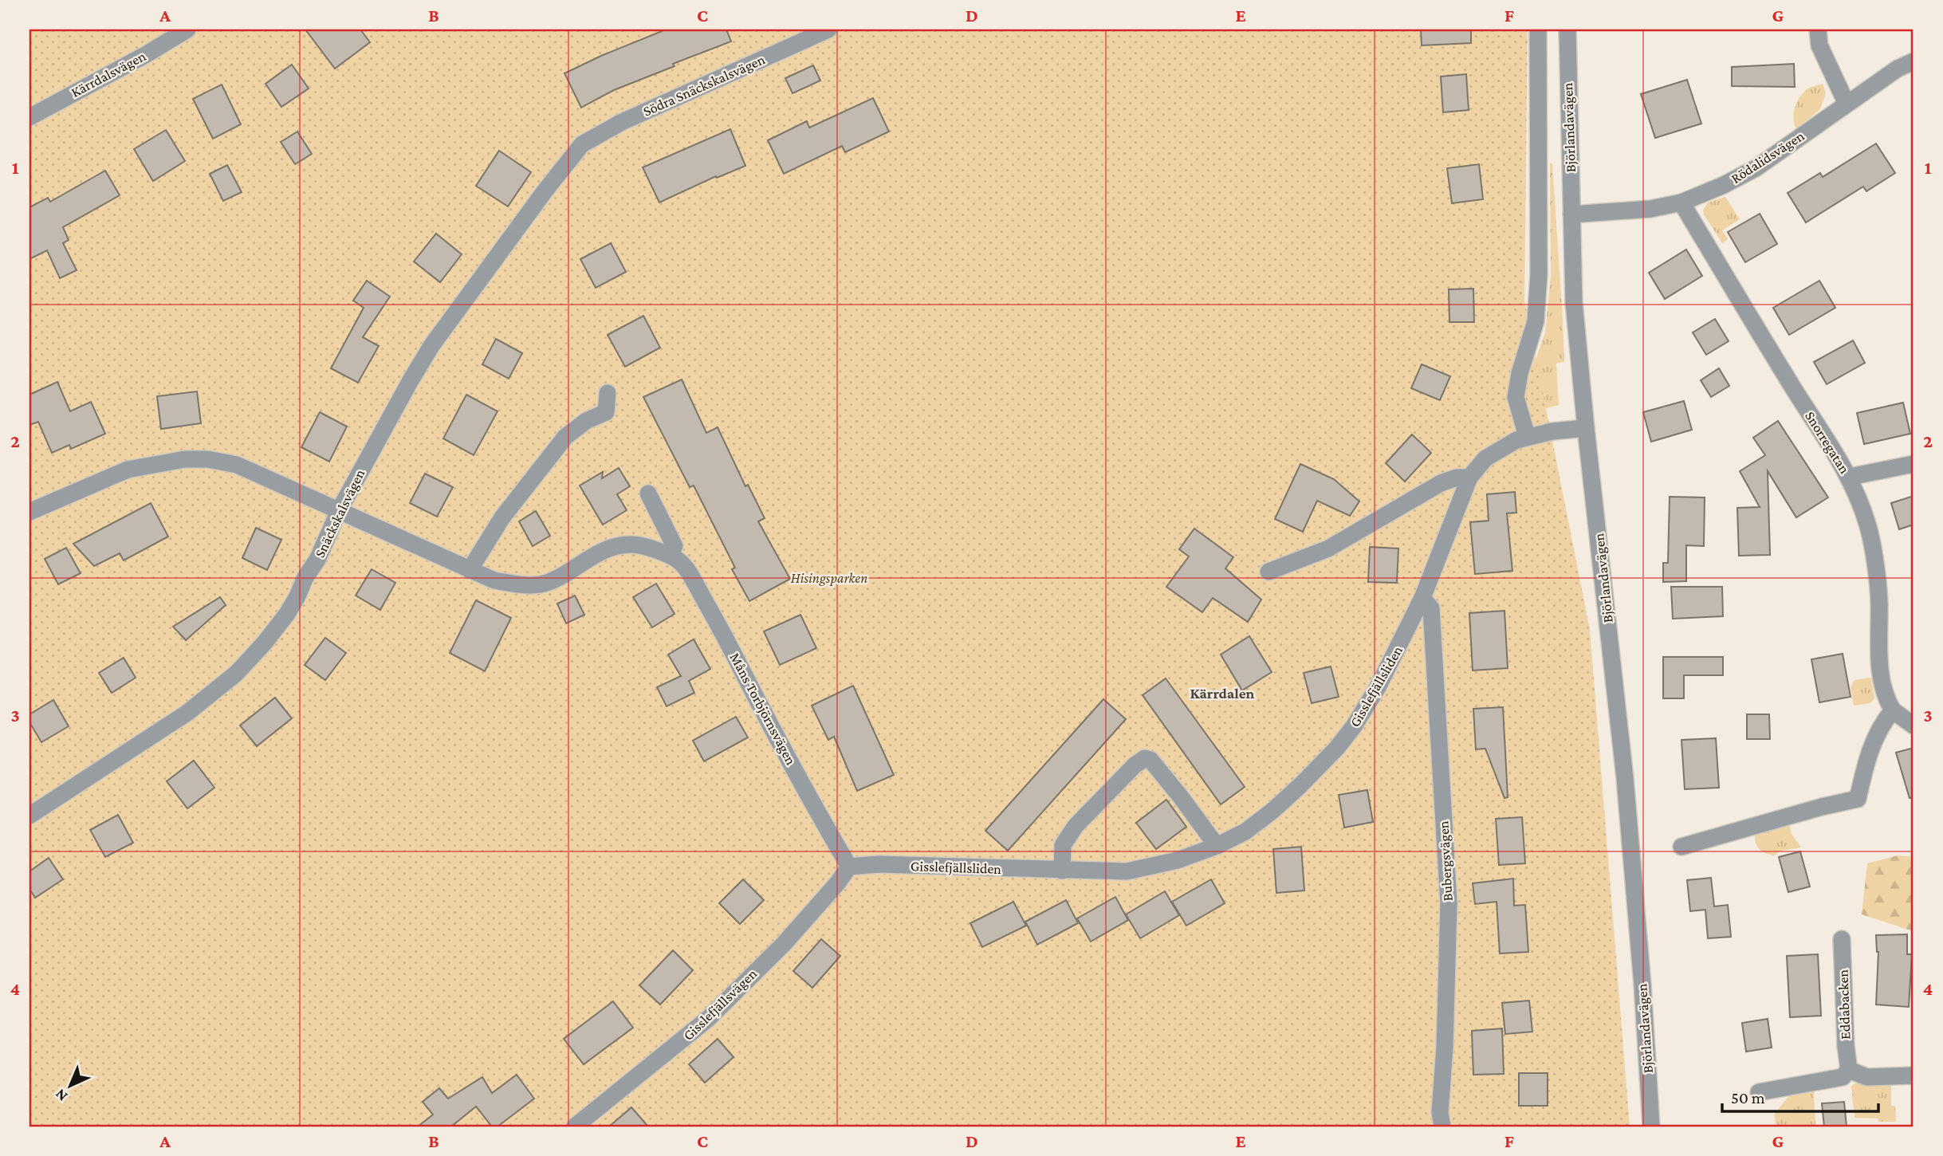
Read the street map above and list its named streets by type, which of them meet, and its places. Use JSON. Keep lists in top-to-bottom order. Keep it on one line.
{"streets":{"street":["Kärrdalsvägen","Södra Snäckskalsvägen","Björlandavägen","Rödalidsvägen","Snorregatan","Snäckskalsvägen","Gisslefjällsliden","Måns Torbjörnsvägen","Bubergsvägen","Gisslefjällsvägen","Eddabacken"]},"crossings":[["Södra Snäckskalsvägen","Snäckskalsvägen"],["Björlandavägen","Rödalidsvägen"],["Björlandavägen","Gisslefjällsliden"],["Rödalidsvägen","Snorregatan"],["Snäckskalsvägen","Måns Torbjörnsvägen"],["Gisslefjällsliden","Måns Torbjörnsvägen"],["Gisslefjällsliden","Bubergsvägen"],["Gisslefjällsliden","Gisslefjällsvägen"],["Måns Torbjörnsvägen","Gisslefjällsvägen"]],"districts":["Kärrdalen"],"parks":["Hisingsparken"],"scale_bar":"50 m","north":"bottom left","grid":{"columns":["A","B","C","D","E","F","G"],"rows":["1","2","3","4"]}}
